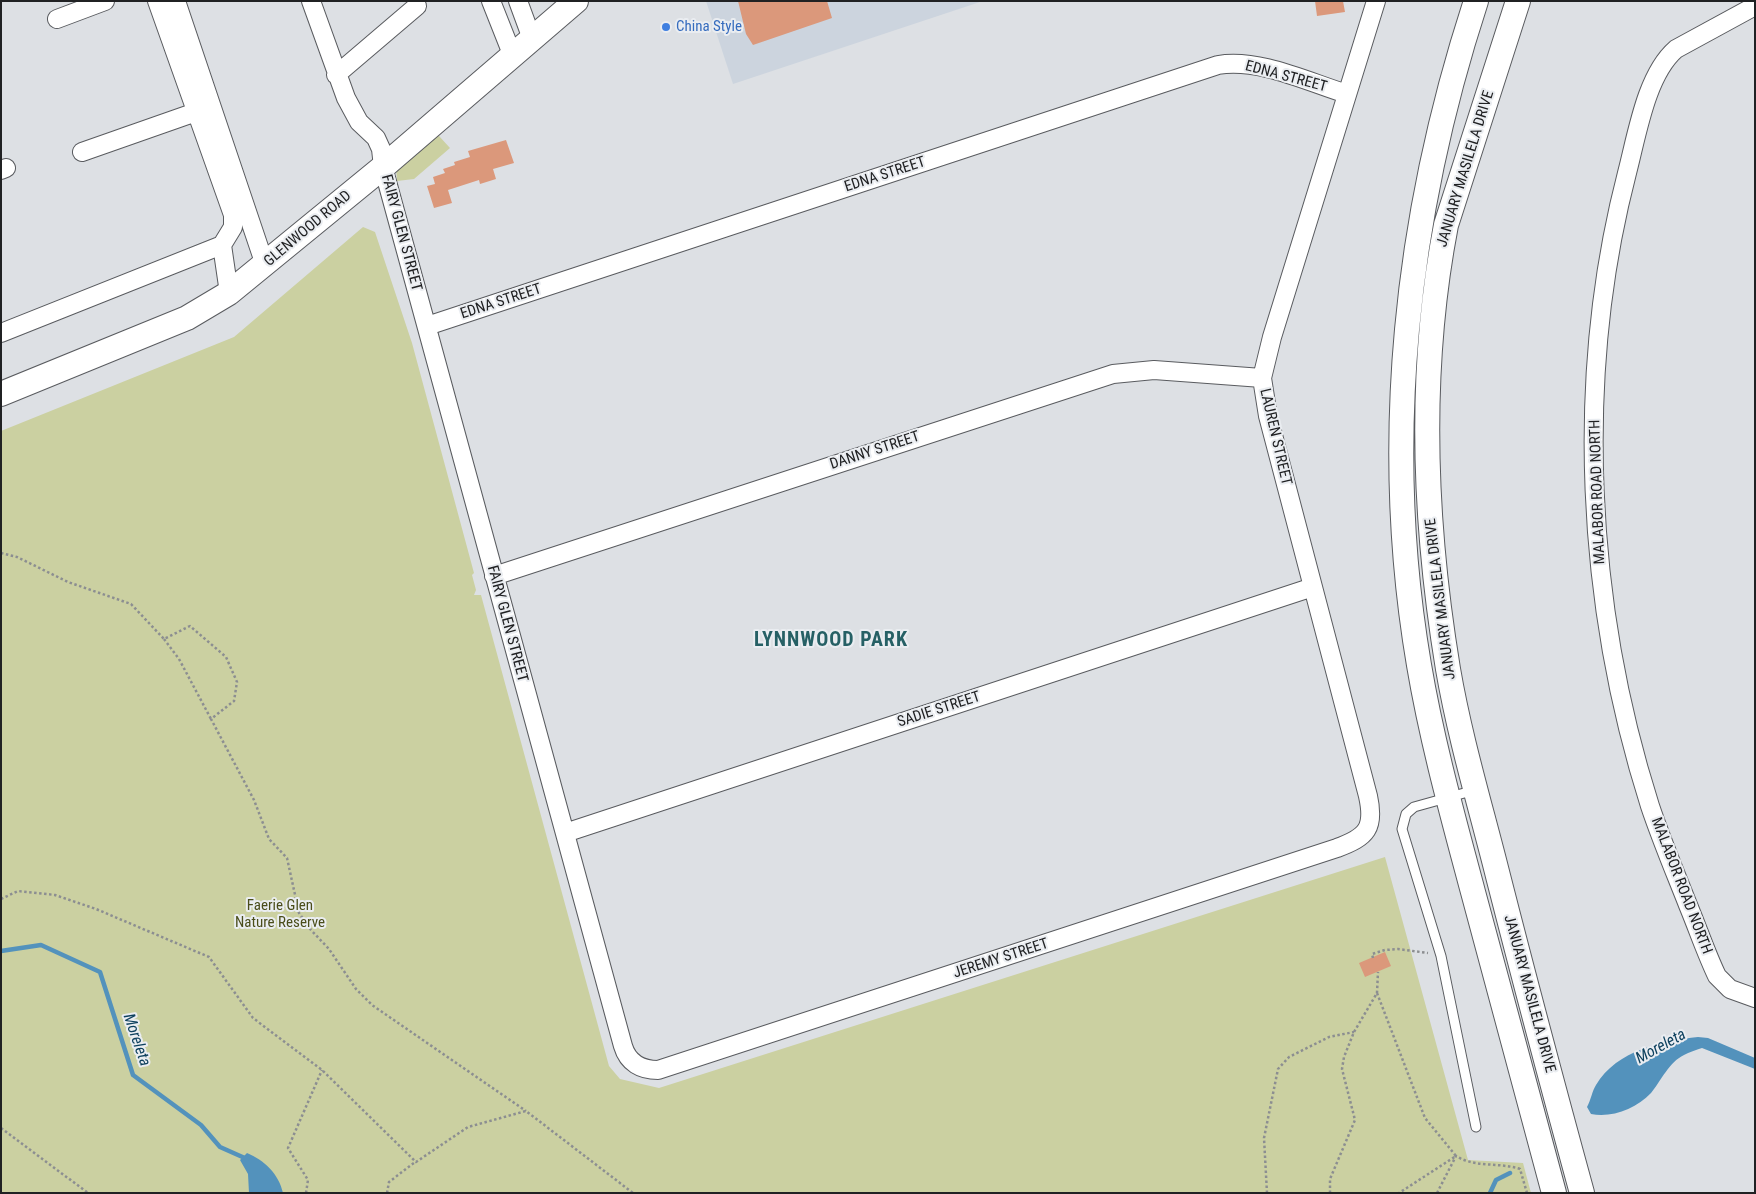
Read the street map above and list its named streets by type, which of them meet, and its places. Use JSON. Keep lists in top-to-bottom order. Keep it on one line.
{"streets":{"main road":["JANUARY MASILELA DRIVE","GLENWOOD ROAD"],"street":["EDNA STREET","FAIRY GLEN STREET","LAUREN STREET","DANNY STREET","MALABOR ROAD NORTH","SADIE STREET","JEREMY STREET"]},"crossings":[["EDNA STREET","FAIRY GLEN STREET"],["EDNA STREET","LAUREN STREET"],["GLENWOOD ROAD","FAIRY GLEN STREET"],["FAIRY GLEN STREET","DANNY STREET"],["FAIRY GLEN STREET","SADIE STREET"],["FAIRY GLEN STREET","JEREMY STREET"],["LAUREN STREET","DANNY STREET"],["LAUREN STREET","SADIE STREET"],["LAUREN STREET","JEREMY STREET"]],"districts":["LYNNWOOD PARK"],"water":["Moreleta"],"parks":["Faerie Glen Nature Reserve"],"places":["China Style"]}
